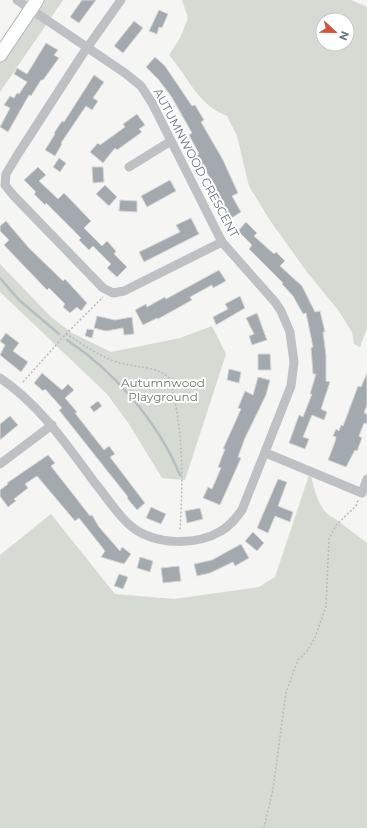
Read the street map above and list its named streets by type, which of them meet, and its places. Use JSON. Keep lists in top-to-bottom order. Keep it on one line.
{"streets":{"street":["AUTUMNWOOD CRESCENT"]},"parks":["Autumnwood Playground"],"north":"right"}
